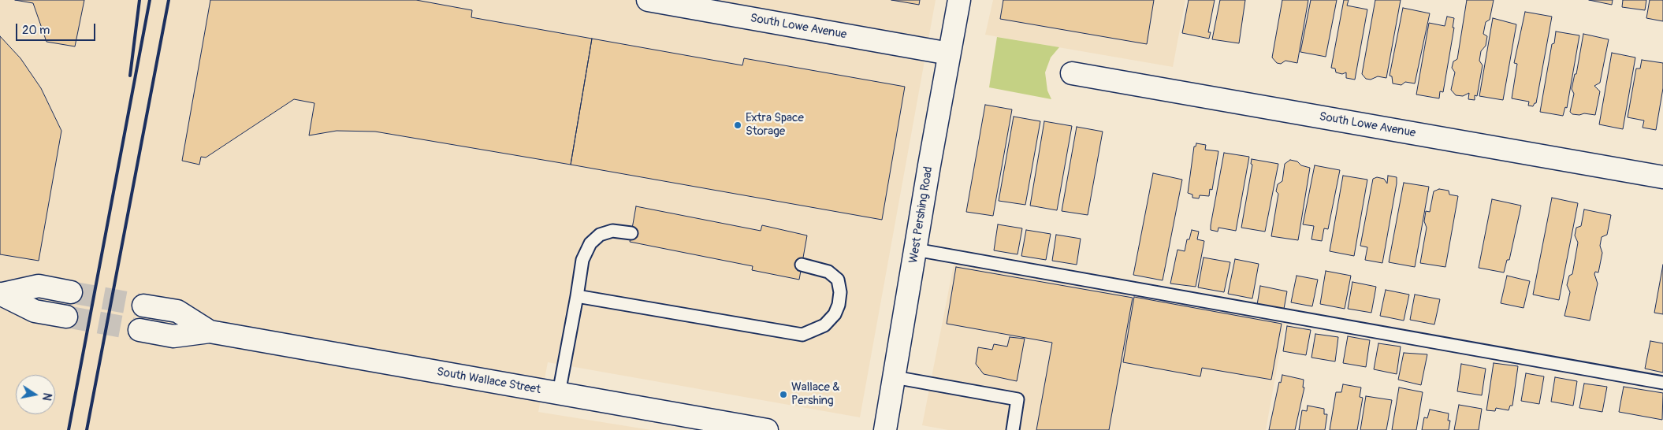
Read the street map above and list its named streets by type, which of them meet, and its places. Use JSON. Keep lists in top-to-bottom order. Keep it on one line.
{"streets":{"street":["South Lowe Avenue","West Pershing Road","South Wallace Street"]},"crossings":[["South Lowe Avenue","West Pershing Road"]],"places":["Extra Space Storage","Wallace & Pershing"],"scale_bar":"20 m","north":"right"}
